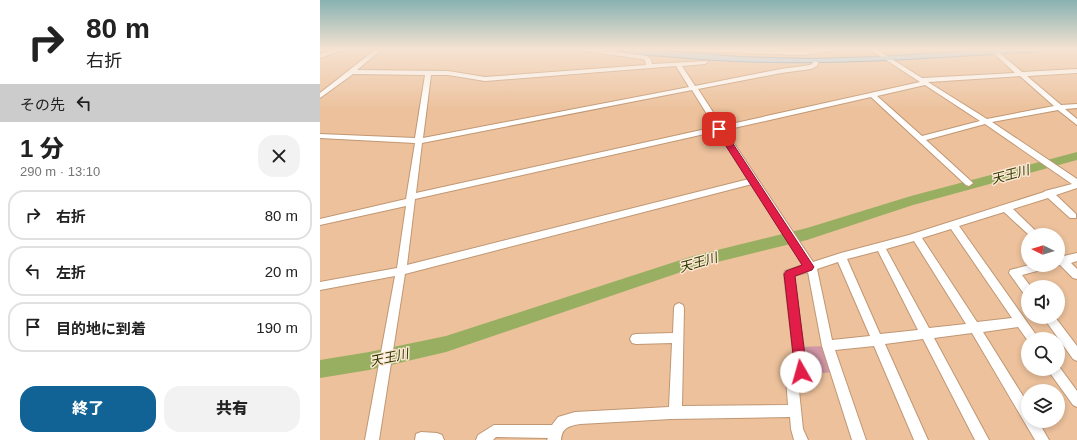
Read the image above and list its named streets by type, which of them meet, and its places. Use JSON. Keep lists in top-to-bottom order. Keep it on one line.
{"water":["天王川"],"north":"left","page":{"turn":["80 m","右折"],"then":"その先","heading":["1 分","290 m · 13:10"],"list":[{"name":"右折","value":"80 m"},{"name":"左折","value":"20 m"},{"name":"目的地に到着","value":"190 m"}],"buttons":["終了","共有"]}}
